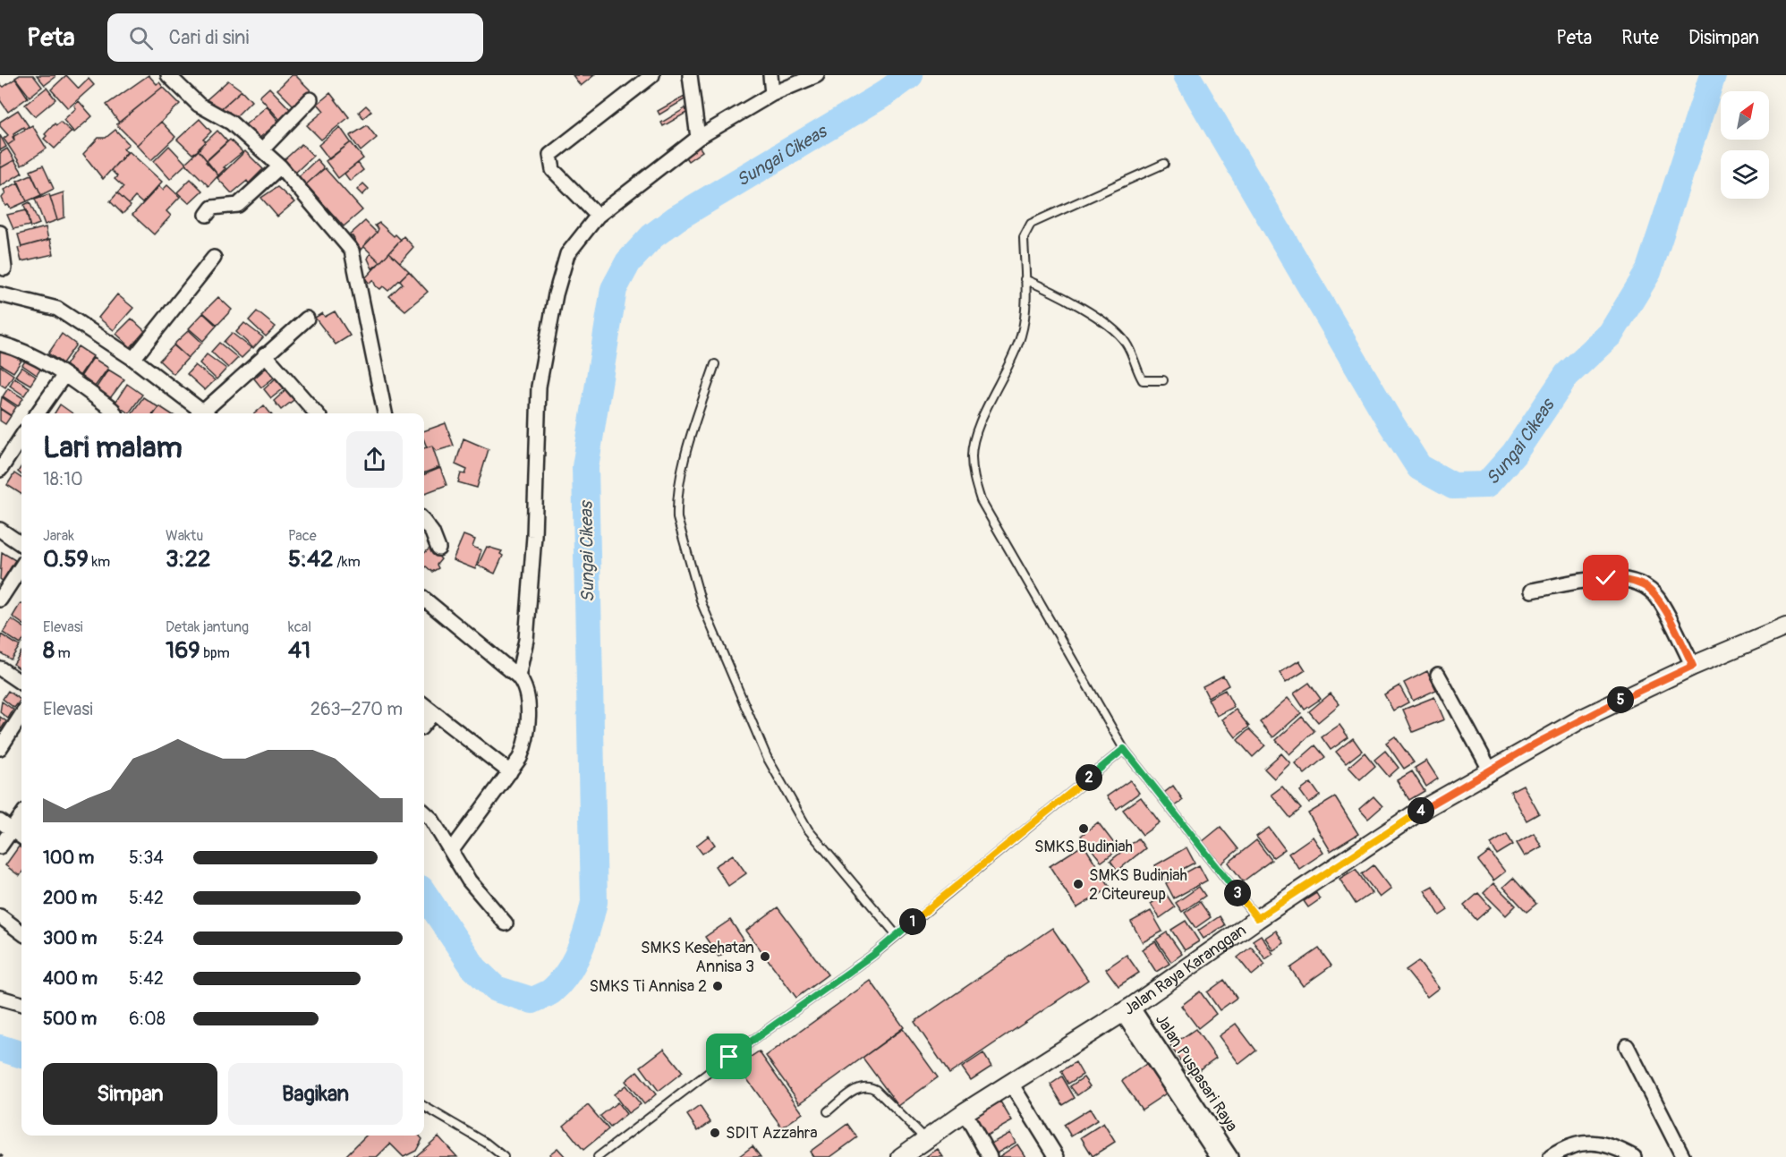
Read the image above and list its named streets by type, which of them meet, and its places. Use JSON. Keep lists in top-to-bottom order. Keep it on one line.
{"streets":{"street":["Jalan Raya Karanggan","Jalan Puspasari Raya"]},"crossings":[["Jalan Raya Karanggan","Jalan Puspasari Raya"]],"water":["Sungai Cikeas"],"places":["SMKS Budiniah","SMKS Budiniah 2 Citeureup","SMKS Kesehatan Annisa 3","SMKS Ti Annisa 2","SDIT Azzahra"],"north":"top right","page":{"header":"Peta","search":"Cari di sini","nav":["Peta","Rute","Disimpan"],"heading":["Lari malam","18:10"],"stats":[["Jarak","0.59 km"],["Waktu","3:22"],["Pace","5:42 /km"],["Elevasi","8 m"],["Detak jantung","169 bpm"],["kcal","41"]],"pins":["5","2","4","3","1"],"chart":["Elevasi","263–270 m"],"list":[{"name":"100 m","note":"5:34"},{"name":"200 m","note":"5:42"},{"name":"300 m","note":"5:24"},{"name":"400 m","note":"5:42"},{"name":"500 m","note":"6:08"}],"buttons":["Simpan","Bagikan"]}}
